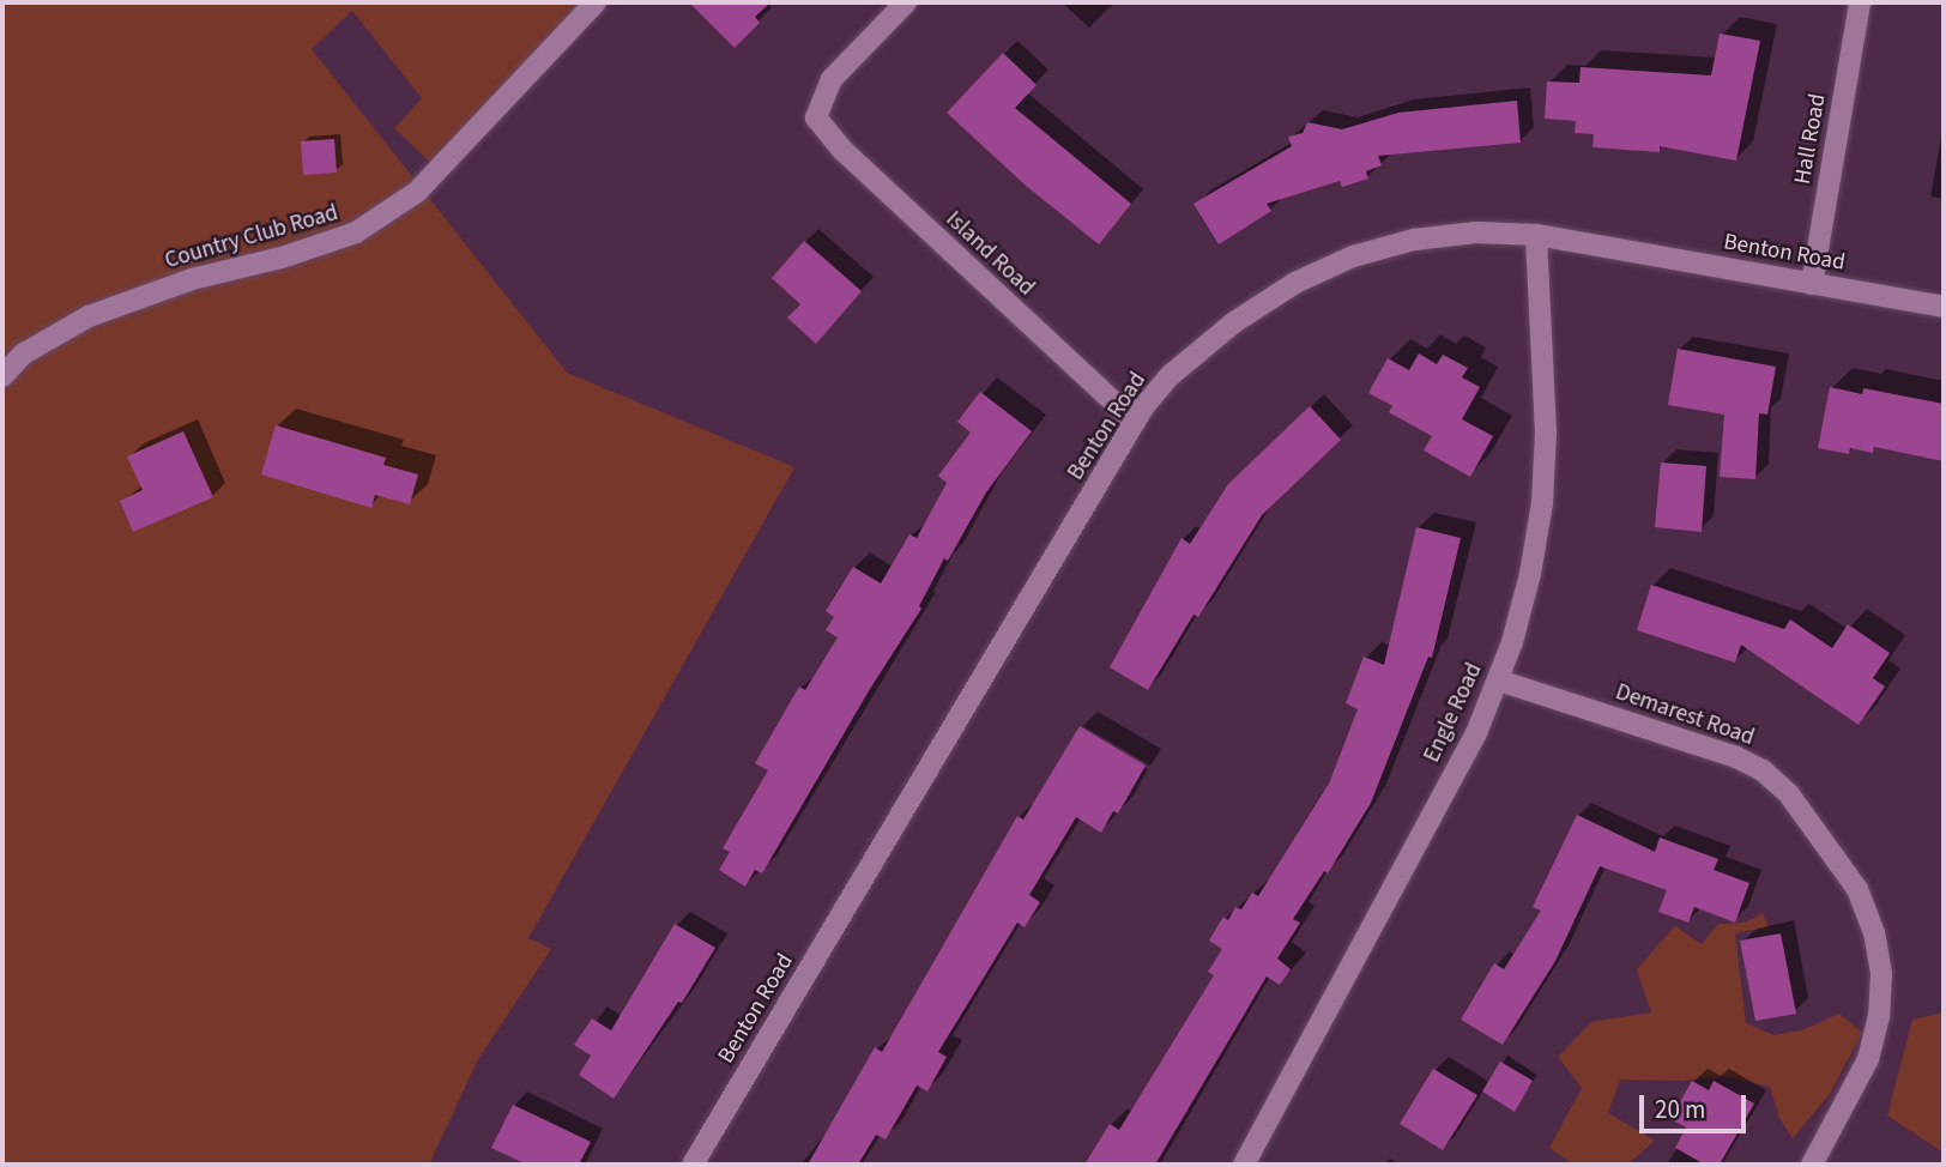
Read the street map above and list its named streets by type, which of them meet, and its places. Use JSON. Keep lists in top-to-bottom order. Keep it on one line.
{"streets":{"street":["Hall Road","Country Club Road","Benton Road","Island Road","Engle Road","Demarest Road"]},"crossings":[["Hall Road","Benton Road"],["Benton Road","Island Road"],["Benton Road","Engle Road"],["Engle Road","Demarest Road"]],"scale_bar":"20 m"}
